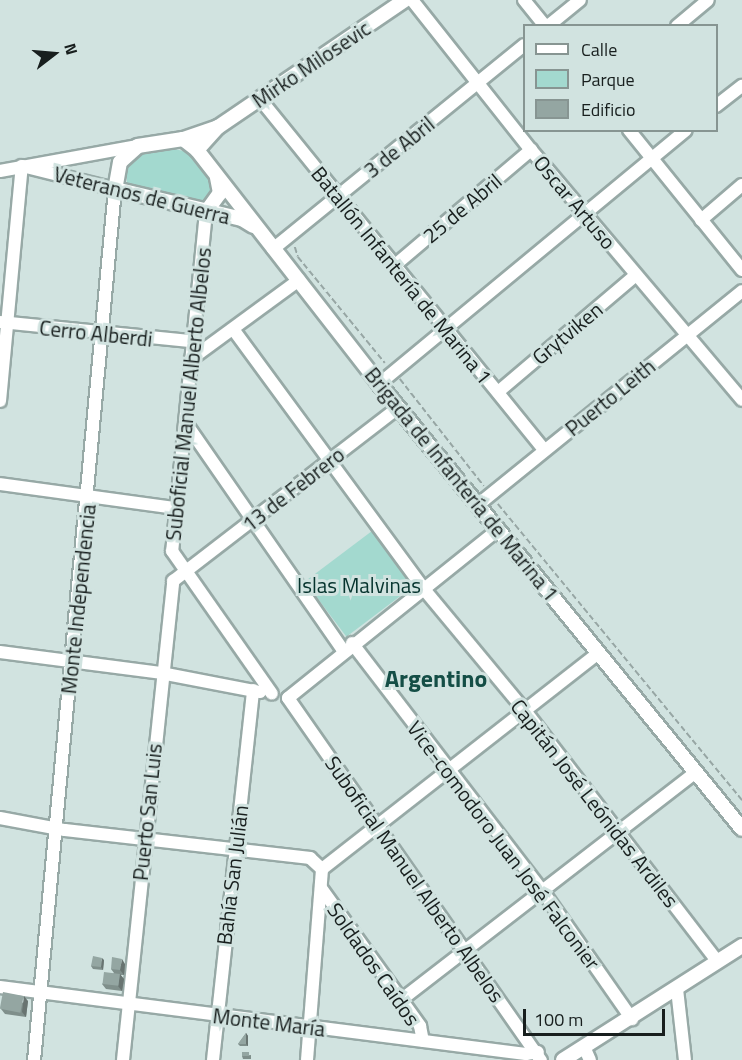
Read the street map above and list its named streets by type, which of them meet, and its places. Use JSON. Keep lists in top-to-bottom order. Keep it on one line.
{"streets":{"street":["Mirko Milosevic","3 de Abril","Veteranos de Guerra","Oscar Artuso","25 de Abril","Batallón Infantería de Marina 1","Cerro Alberdi","Grytviken","Suboficial Manuel Alberto Albelos","Puerto Leith","Brigada de Infantería de Marina 1","13 de Febrero","Monte Independencia","Capitán José Leónidas Ardiles","Puerto San Luis","Vice-comodoro Juan José Falconier","Bahía San Julián","Soldados Caídos","Monte María"]},"crossings":[["Mirko Milosevic","Veteranos de Guerra"],["Mirko Milosevic","Batallón Infantería de Marina 1"],["Mirko Milosevic","Brigada de Infantería de Marina 1"],["Mirko Milosevic","Monte Independencia"],["3 de Abril","Oscar Artuso"],["3 de Abril","Batallón Infantería de Marina 1"],["3 de Abril","Brigada de Infantería de Marina 1"],["Veteranos de Guerra","Suboficial Manuel Alberto Albelos"],["Veteranos de Guerra","Brigada de Infantería de Marina 1"],["Veteranos de Guerra","Monte Independencia"],["Oscar Artuso","25 de Abril"],["Oscar Artuso","Grytviken"],["Oscar Artuso","Puerto Leith"],["25 de Abril","Batallón Infantería de Marina 1"],["Batallón Infantería de Marina 1","Grytviken"],["Batallón Infantería de Marina 1","Puerto Leith"],["Cerro Alberdi","Suboficial Manuel Alberto Albelos"],["Cerro Alberdi","Monte Independencia"],["Suboficial Manuel Alberto Albelos","Brigada de Infantería de Marina 1"],["Suboficial Manuel Alberto Albelos","13 de Febrero"],["Suboficial Manuel Alberto Albelos","Puerto San Luis"],["Suboficial Manuel Alberto Albelos","Vice-comodoro Juan José Falconier"],["Suboficial Manuel Alberto Albelos","Monte María"],["Puerto Leith","Brigada de Infantería de Marina 1"],["Brigada de Infantería de Marina 1","13 de Febrero"],["13 de Febrero","Capitán José Leónidas Ardiles"],["13 de Febrero","Puerto San Luis"],["13 de Febrero","Vice-comodoro Juan José Falconier"],["Monte Independencia","Monte María"],["Puerto San Luis","Monte María"],["Bahía San Julián","Monte María"],["Soldados Caídos","Monte María"]],"districts":["Argentino"],"parks":["Islas Malvinas"],"legend":["Calle","Parque","Edificio"],"scale_bar":"100 m","north":"right"}
